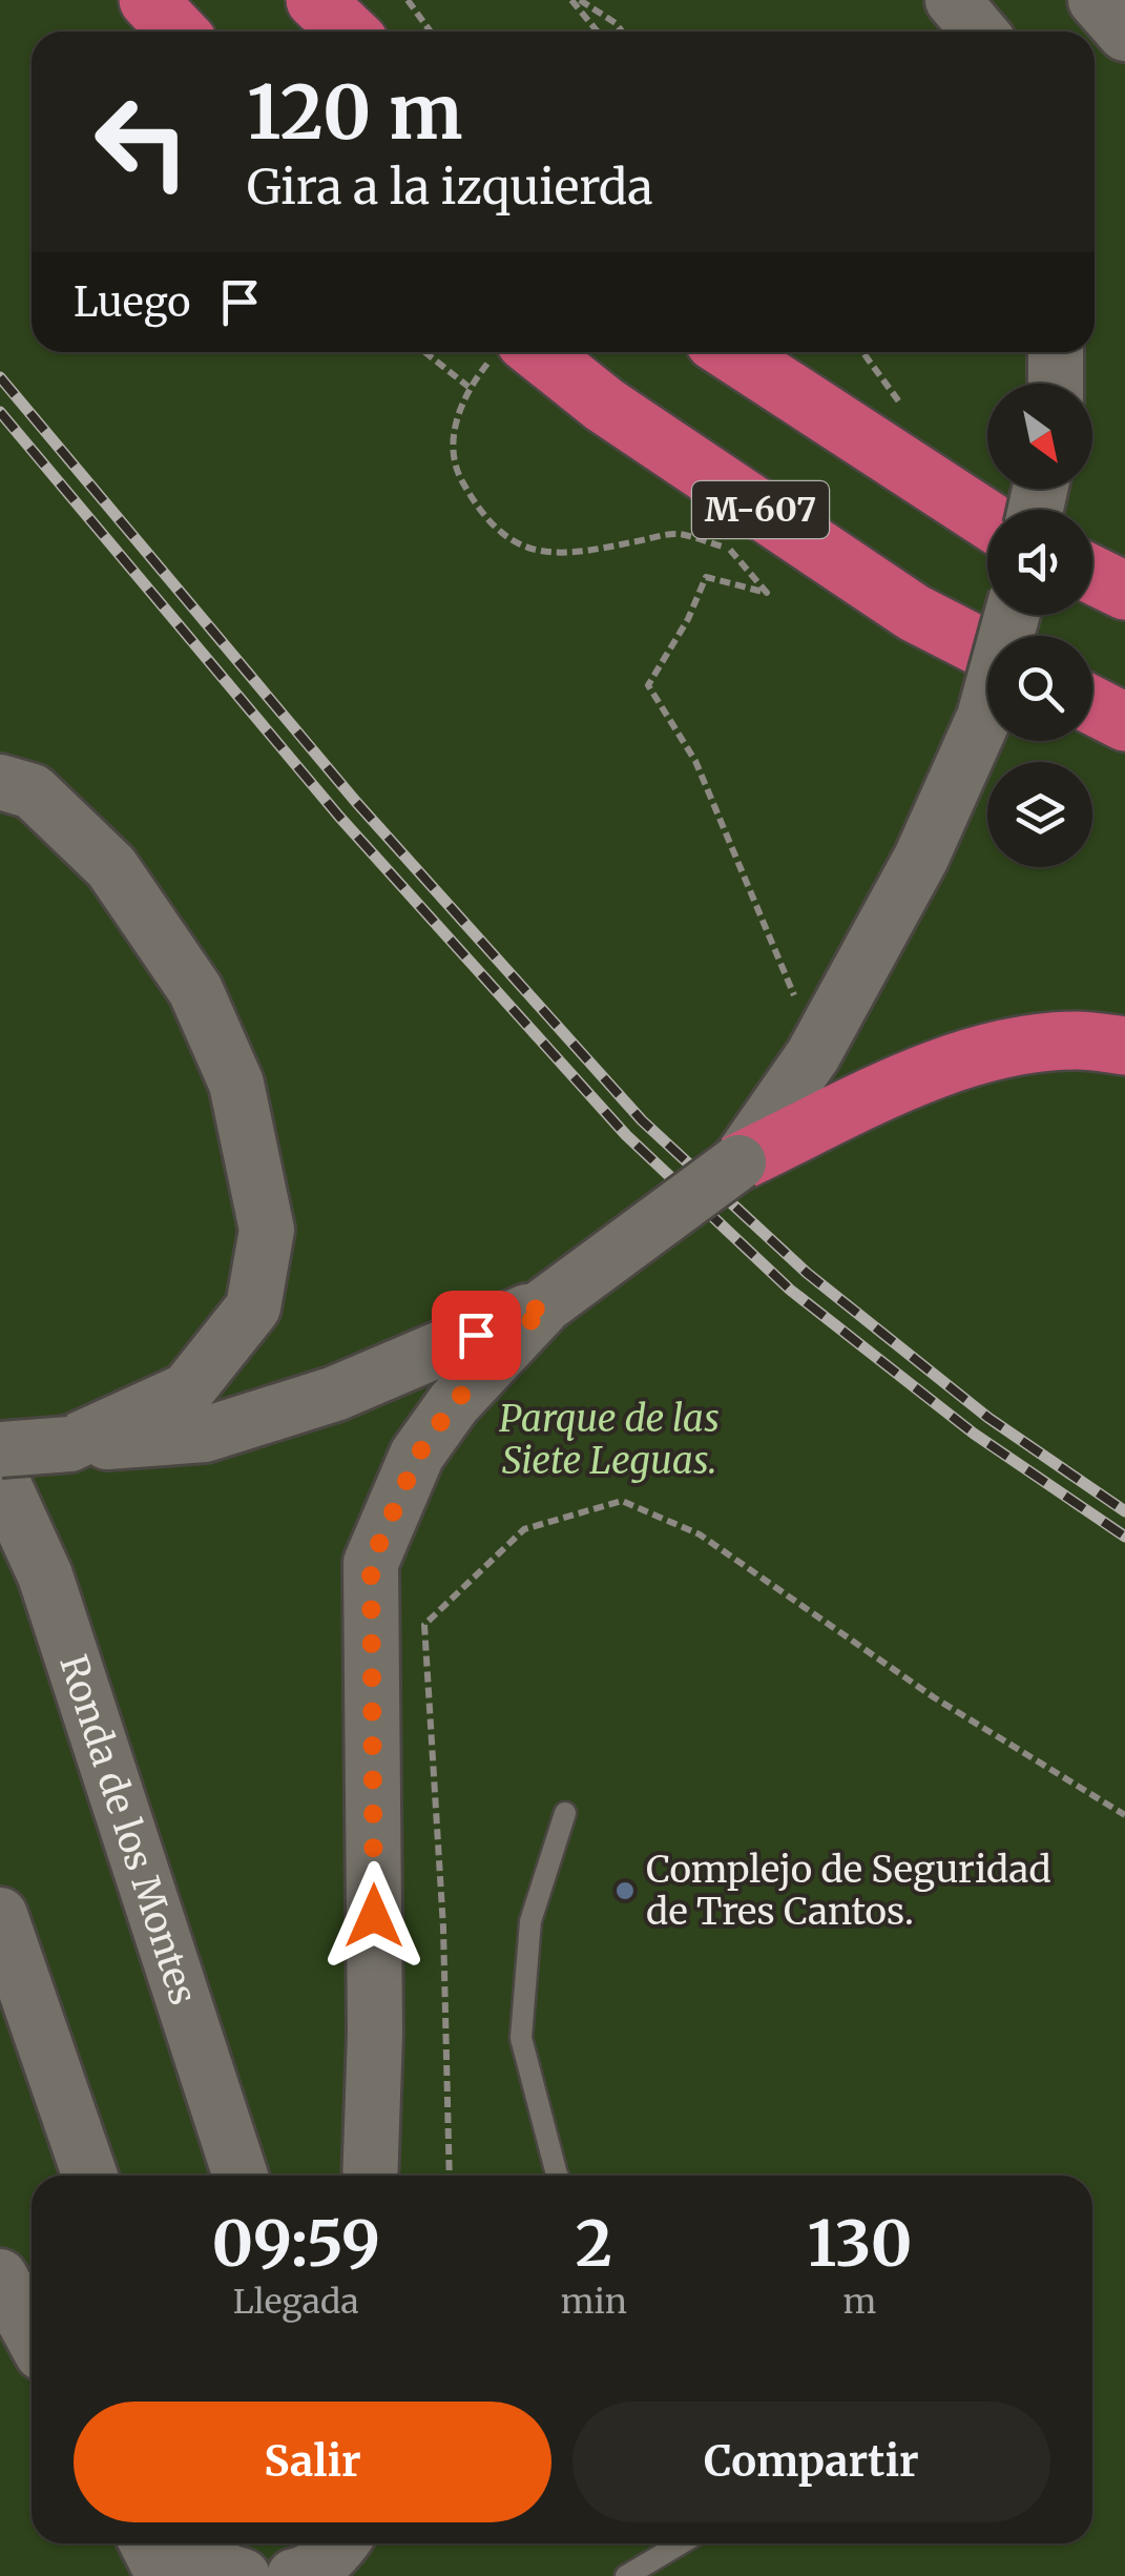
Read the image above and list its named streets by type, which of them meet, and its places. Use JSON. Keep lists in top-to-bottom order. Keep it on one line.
{"streets":{"highway":["M-607"],"street":["Ronda de los Montes"]},"parks":["Parque de las Siete Leguas."],"places":["Complejo de Seguridad de Tres Cantos."],"north":"bottom right","page":{"turn":["120 m","Gira a la izquierda"],"then":"Luego","eta":["09:59","Llegada","2","min","130","m"],"buttons":["Salir","Compartir"]}}
